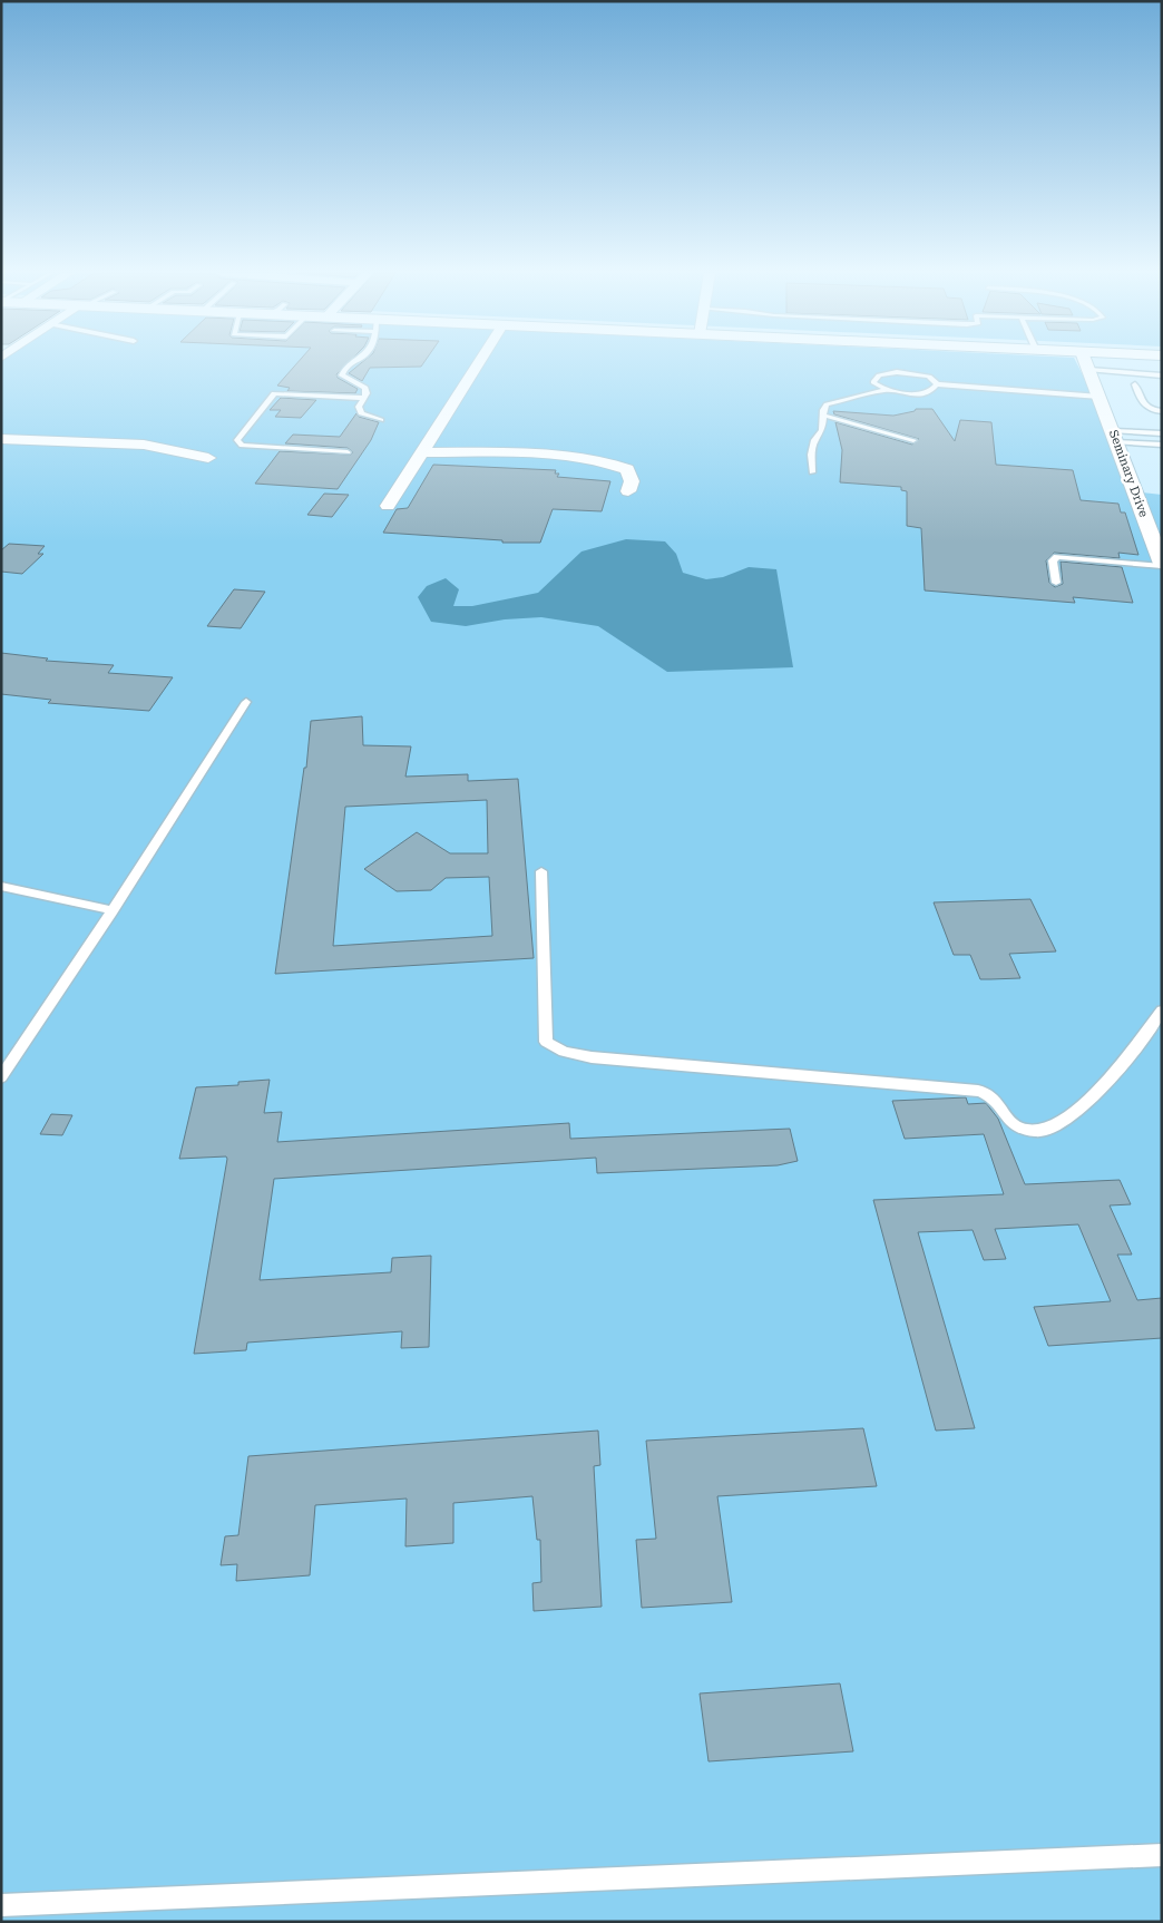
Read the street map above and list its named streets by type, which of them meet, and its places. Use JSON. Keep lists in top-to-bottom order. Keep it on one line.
{"streets":{"street":["Seminary Drive"]}}
